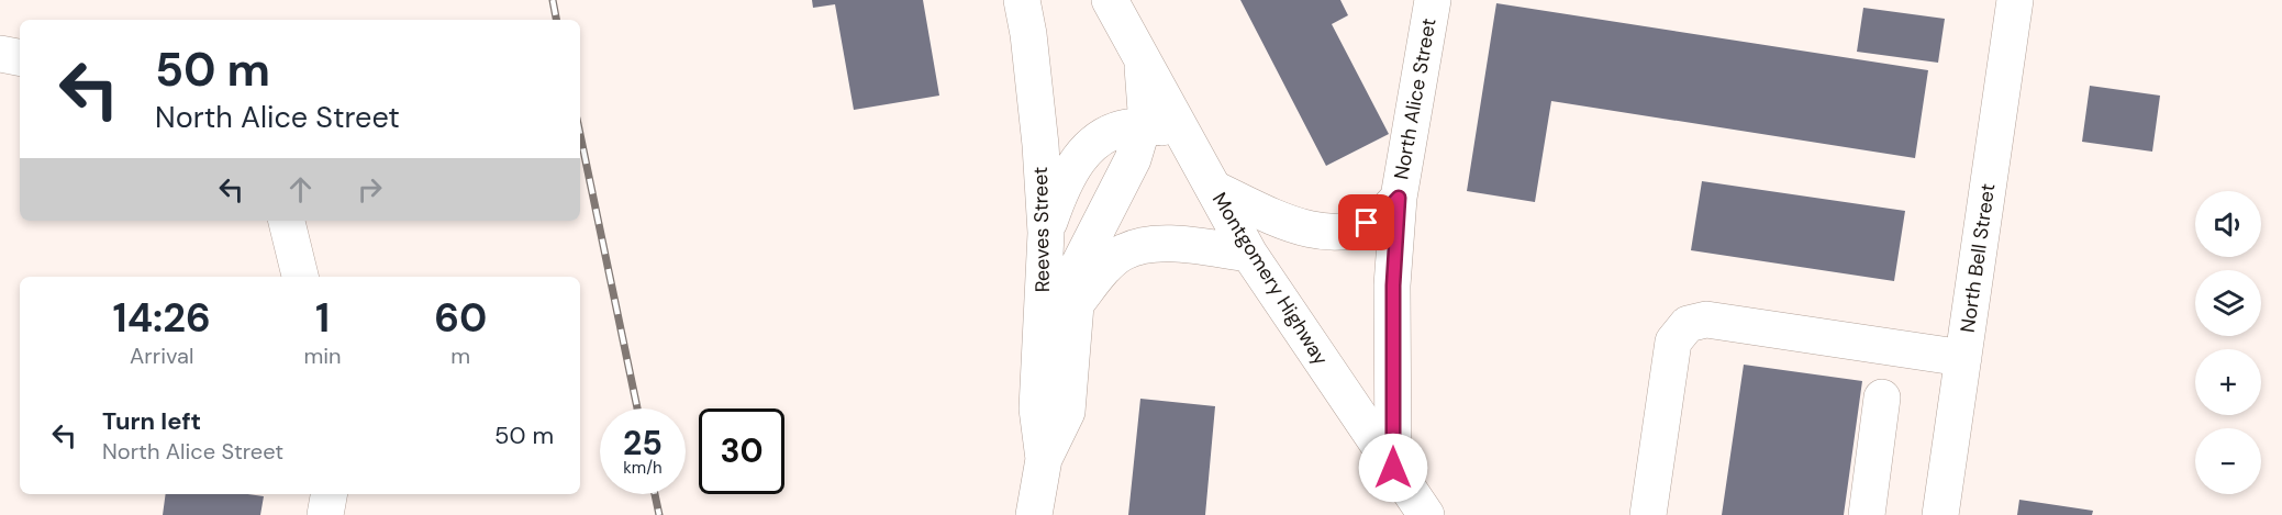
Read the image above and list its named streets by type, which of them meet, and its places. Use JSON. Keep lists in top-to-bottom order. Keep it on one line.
{"streets":{"main road":["North Alice Street","Reeves Street","North Bell Street","Montgomery Highway"]},"crossings":[["North Alice Street","Montgomery Highway"],["Reeves Street","Montgomery Highway"]],"page":{"turn":["50 m","North Alice Street"],"map_buttons":["+","−"],"eta":["14:26","Arrival","1","min","60","m"],"list":[{"name":"Turn left","note":"North Alice Street","value":"50 m"}],"speed":"25 km/h","limit":"30"}}
